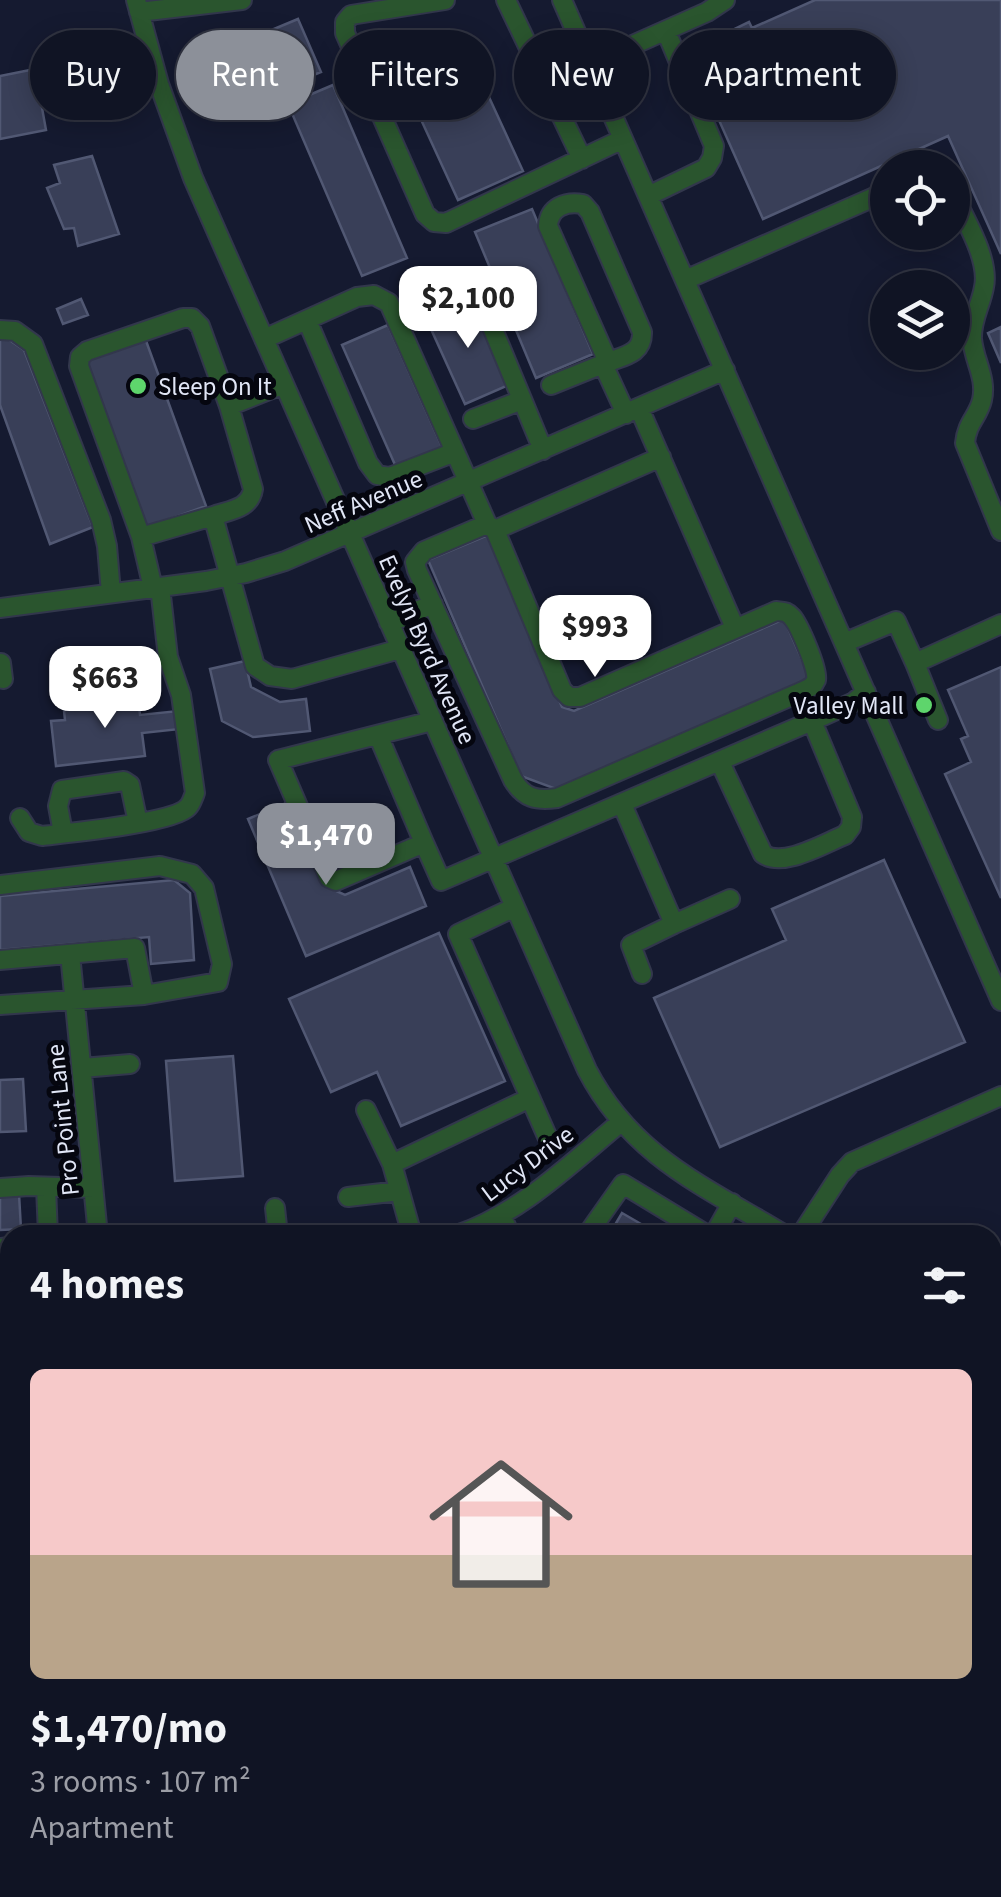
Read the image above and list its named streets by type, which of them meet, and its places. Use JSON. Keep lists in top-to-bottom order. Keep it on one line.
{"streets":{"street":["Neff Avenue","Evelyn Byrd Avenue","Pro Point Lane","Lucy Drive"]},"crossings":[["Neff Avenue","Evelyn Byrd Avenue"],["Evelyn Byrd Avenue","Lucy Drive"]],"places":["Sleep On It","Valley Mall"],"page":{"chip":["Buy","Rent","Filters","New","Apartment"],"price":["$2,100","$993","$663","$1,470"],"heading":"4 homes","list":[{"name":"$1,470/mo","note":"3 rooms · 107 m² · Apartment"}]}}
